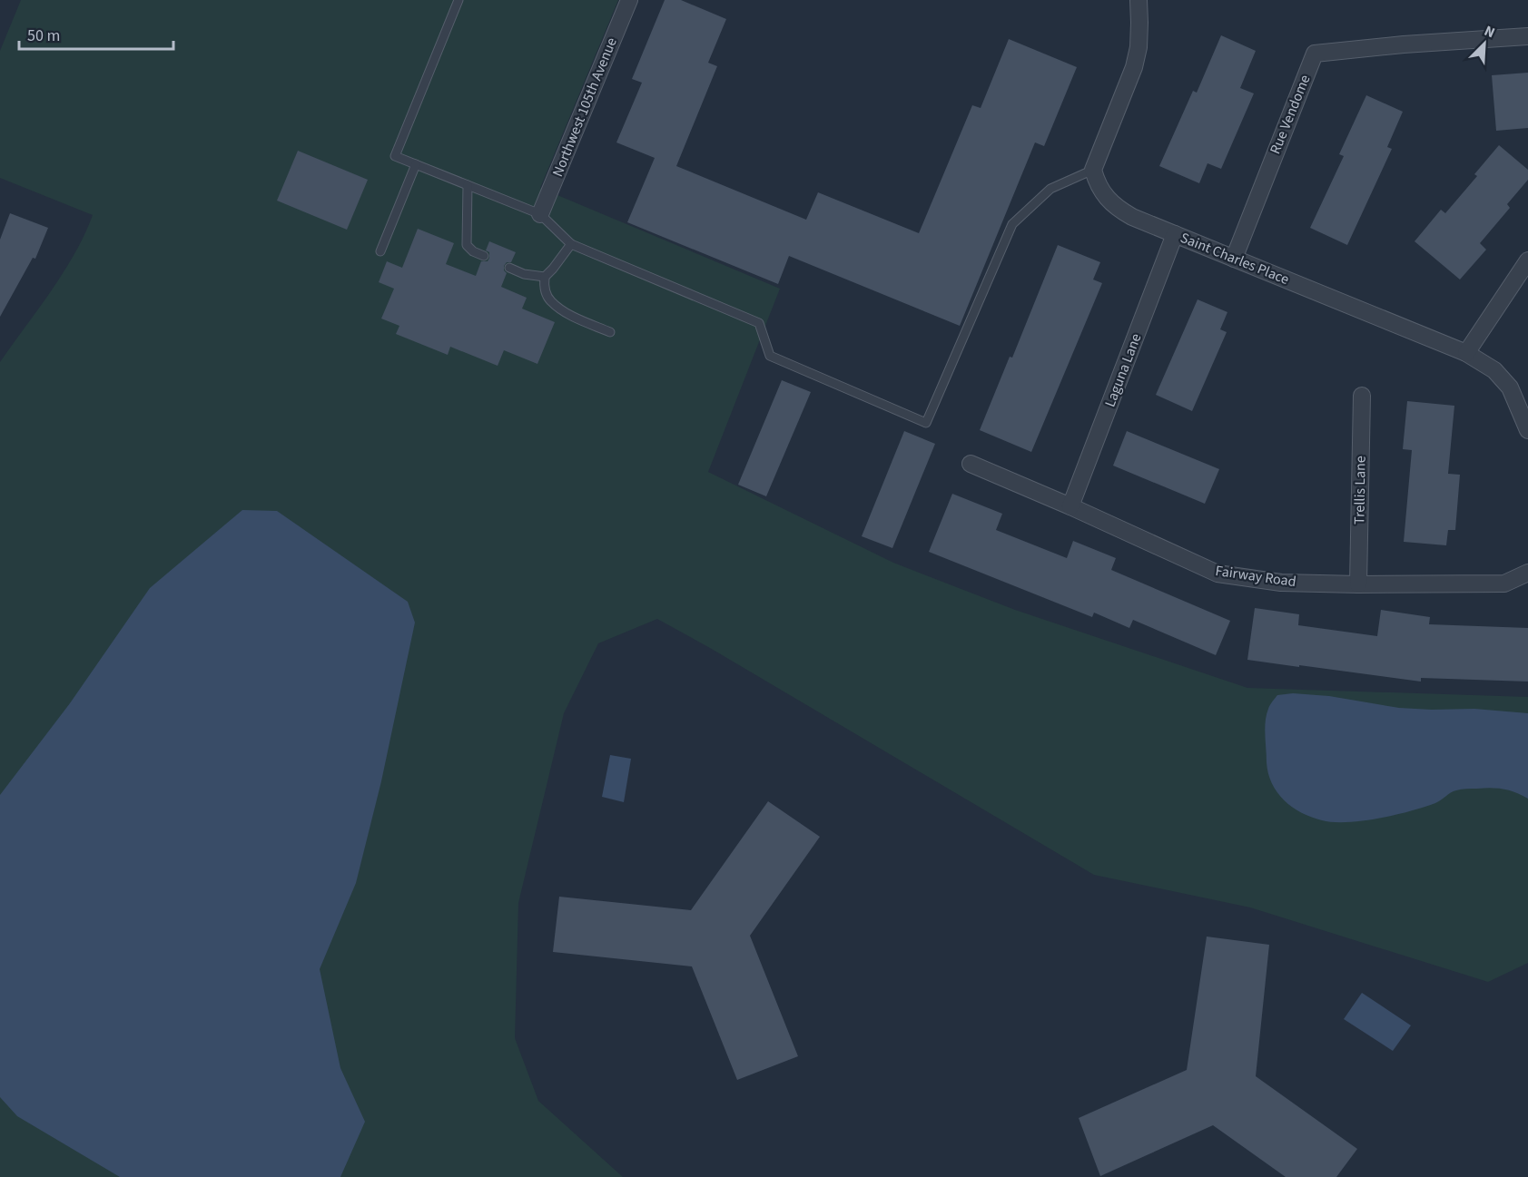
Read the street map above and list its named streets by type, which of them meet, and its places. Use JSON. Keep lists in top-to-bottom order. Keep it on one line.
{"streets":{"street":["Northwest 105th Avenue","Rue Vendome","Saint Charles Place","Laguna Lane","Trellis Lane","Fairway Road"]},"crossings":[["Rue Vendome","Saint Charles Place"],["Saint Charles Place","Laguna Lane"],["Laguna Lane","Fairway Road"],["Trellis Lane","Fairway Road"]],"scale_bar":"50 m","north":"top right"}
